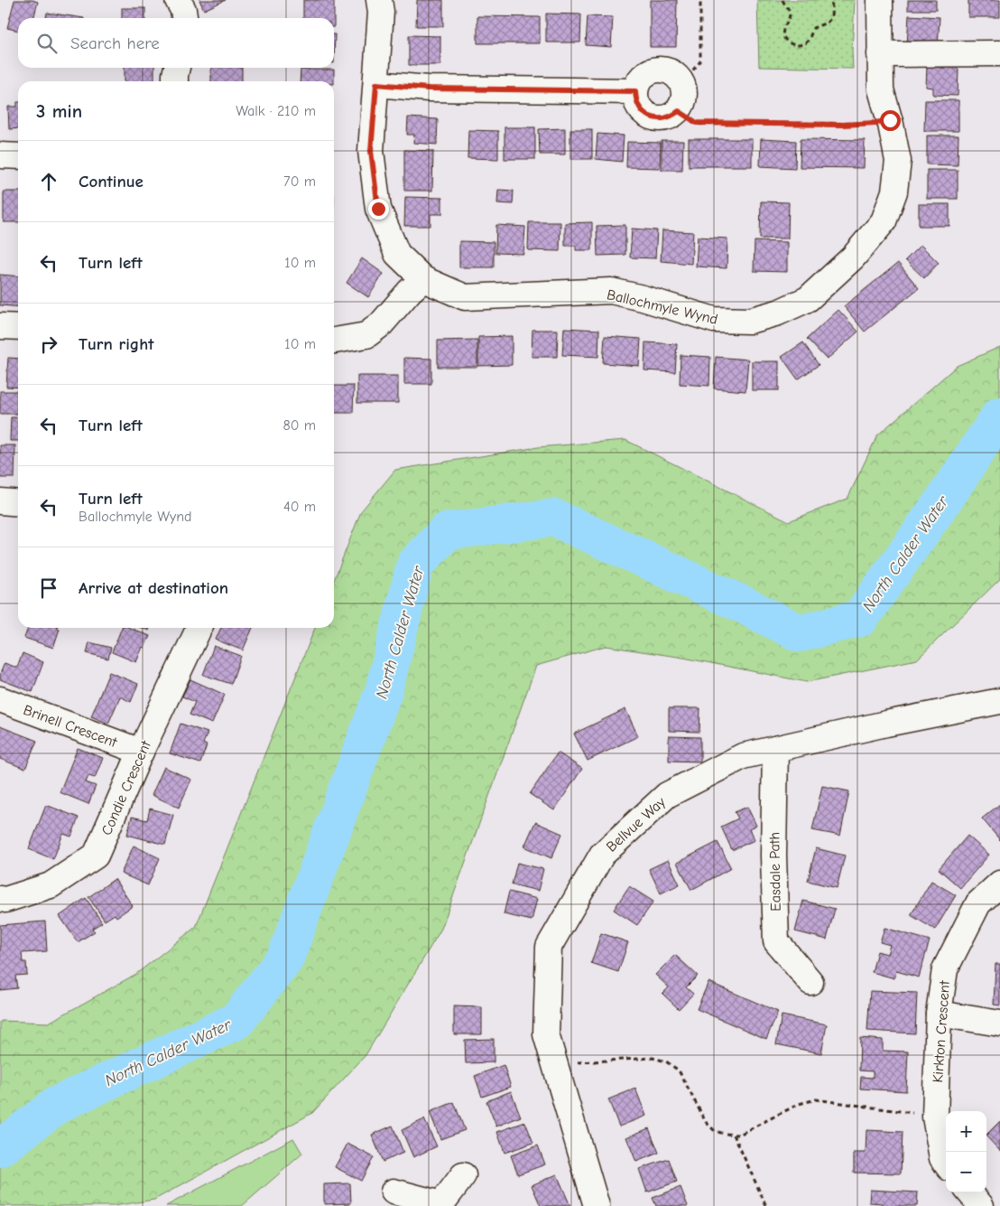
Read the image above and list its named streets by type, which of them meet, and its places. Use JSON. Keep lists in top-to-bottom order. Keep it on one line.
{"streets":{"street":["Ballochmyle Wynd","Brinell Crescent","Condie Crescent","Bellvue Way","Easdale Path","Kirkton Crescent"]},"crossings":[["Brinell Crescent","Condie Crescent"],["Bellvue Way","Easdale Path"]],"water":["North Calder Water"],"page":{"search":"Search here","heading":["3 min","Walk · 210 m"],"list":[["Continue","70 m"],["Turn left","10 m"],["Turn right","10 m"],["Turn left","80 m"],["Turn left","Ballochmyle Wynd","40 m"],"Arrive at destination"],"map_buttons":["+","−"]}}
